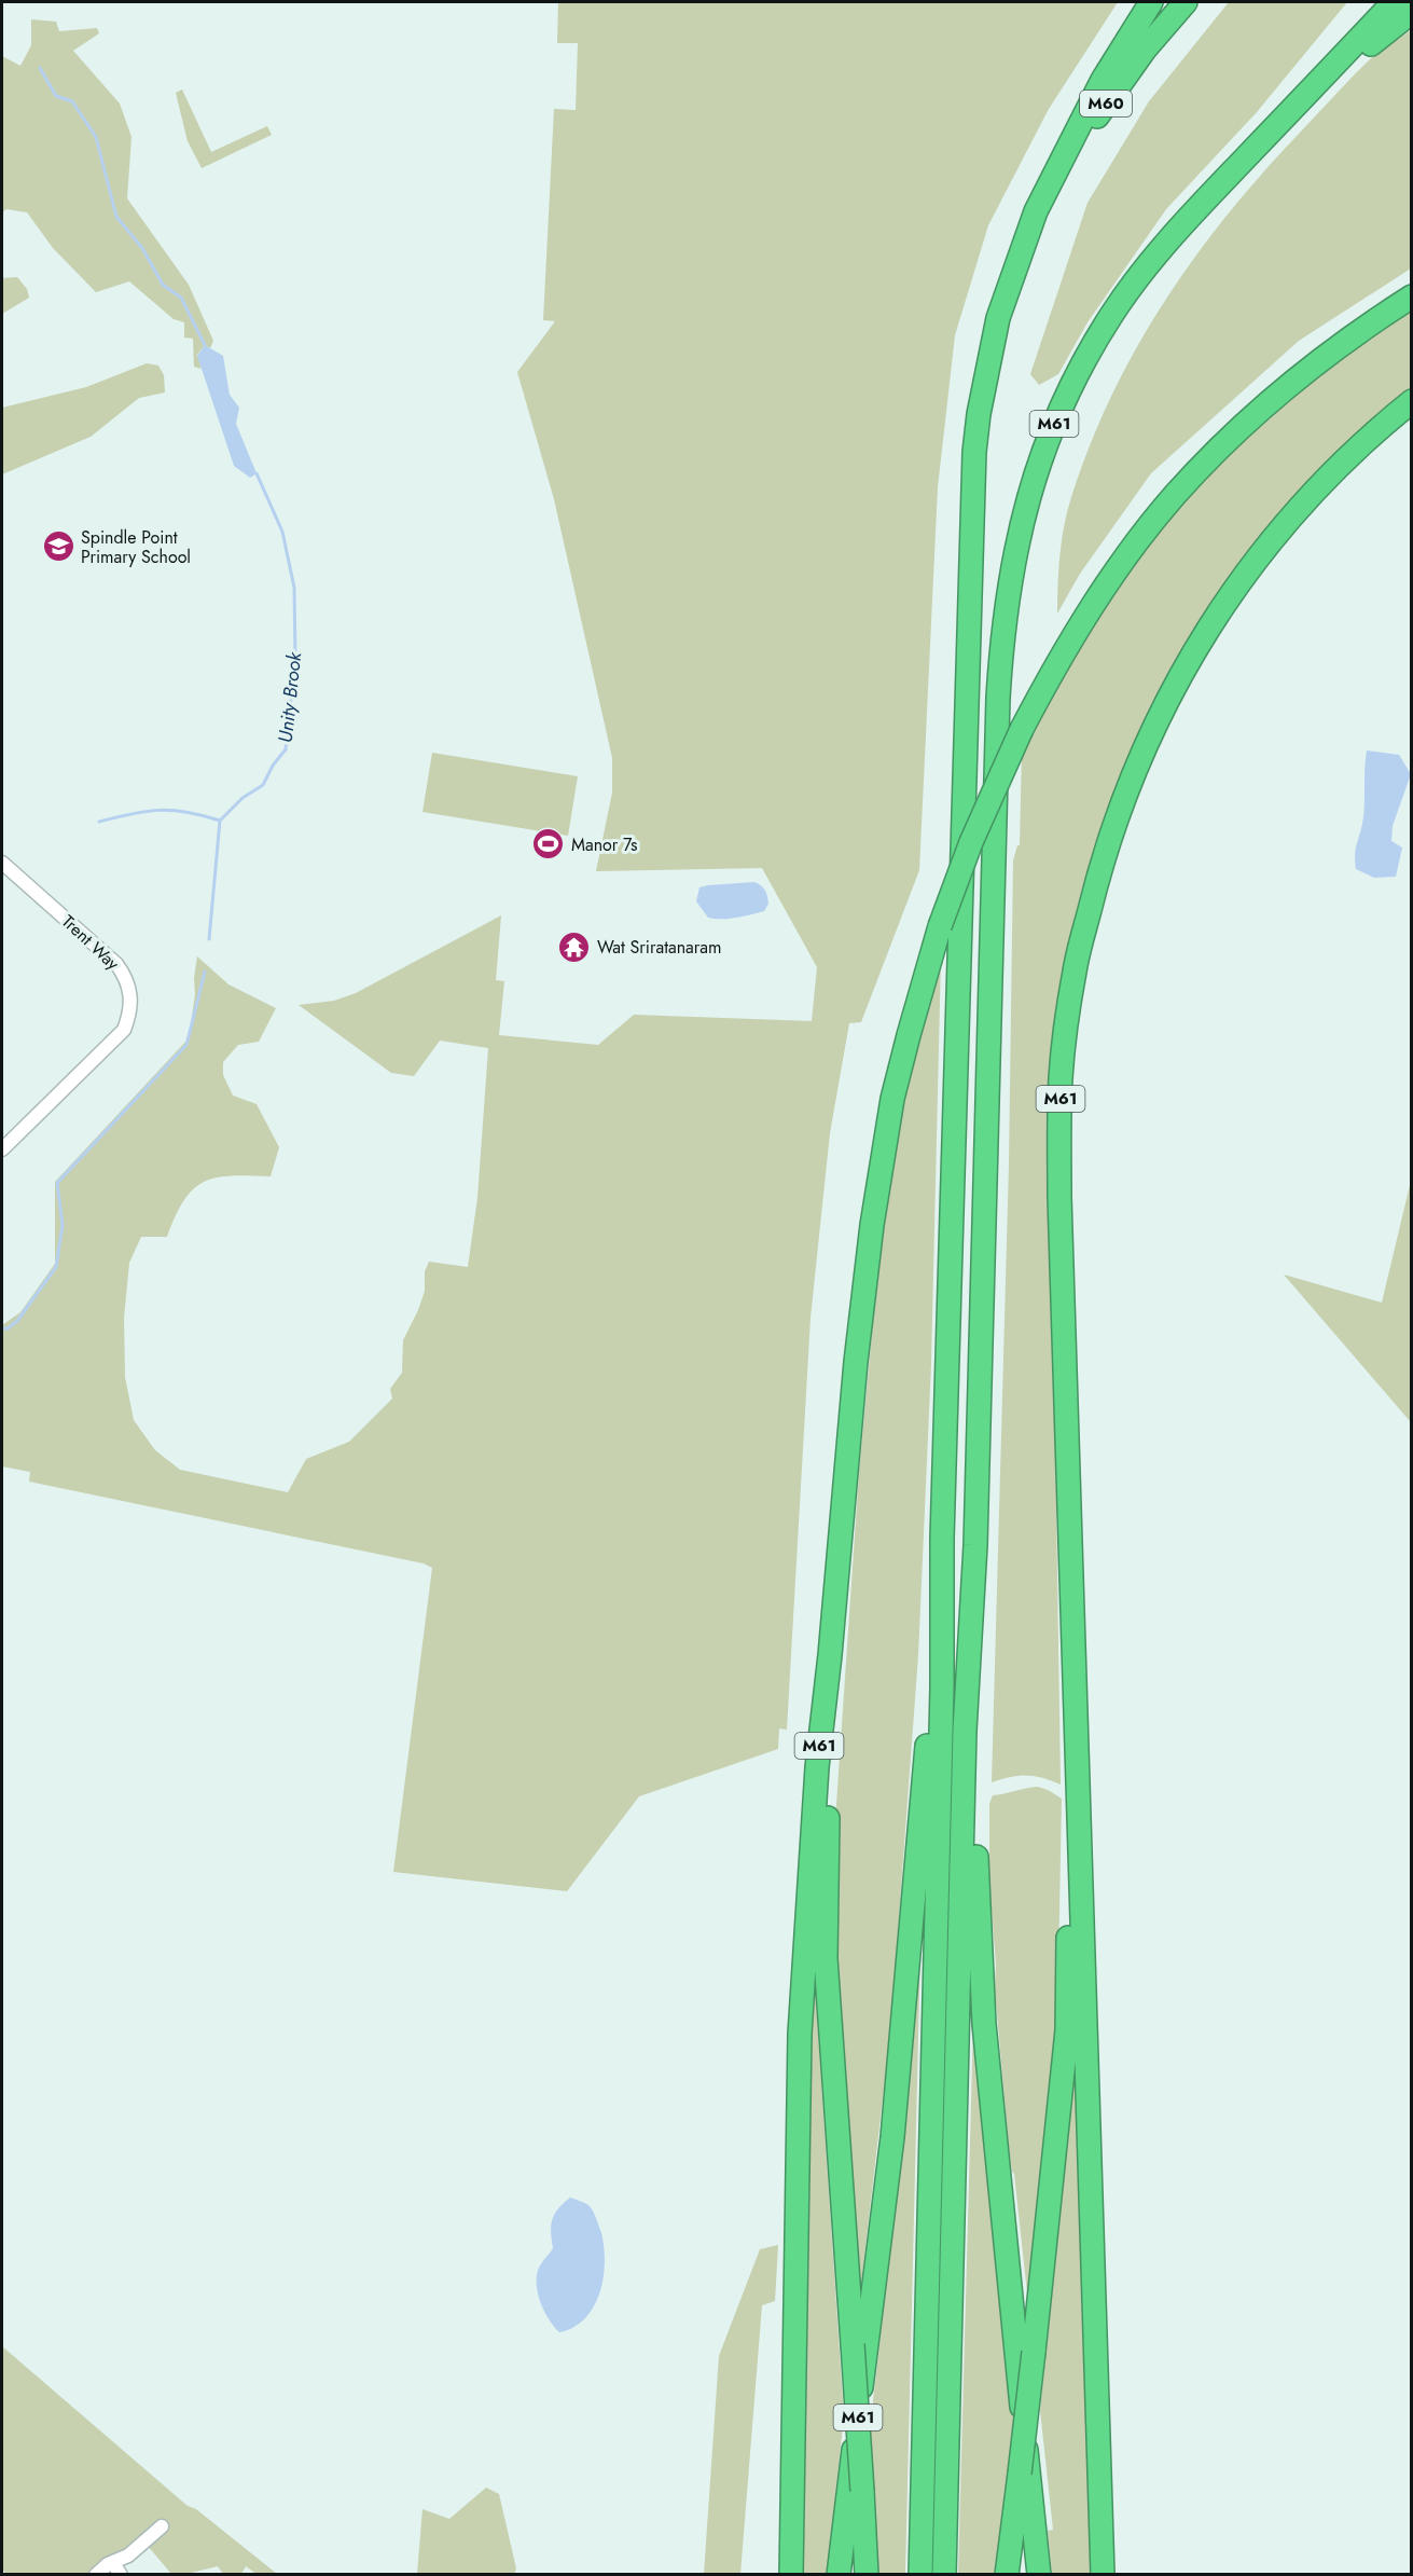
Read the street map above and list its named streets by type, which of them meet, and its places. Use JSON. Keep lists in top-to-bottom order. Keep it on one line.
{"streets":{"highway":["M60","M61"],"street":["Trent Way"]},"crossings":[["M60","M61"]],"water":["Unity Brook"],"places":{"school or university":["Spindle Point Primary School"],"sports":["Manor 7s"],"temple":["Wat Sriratanaram"]}}
